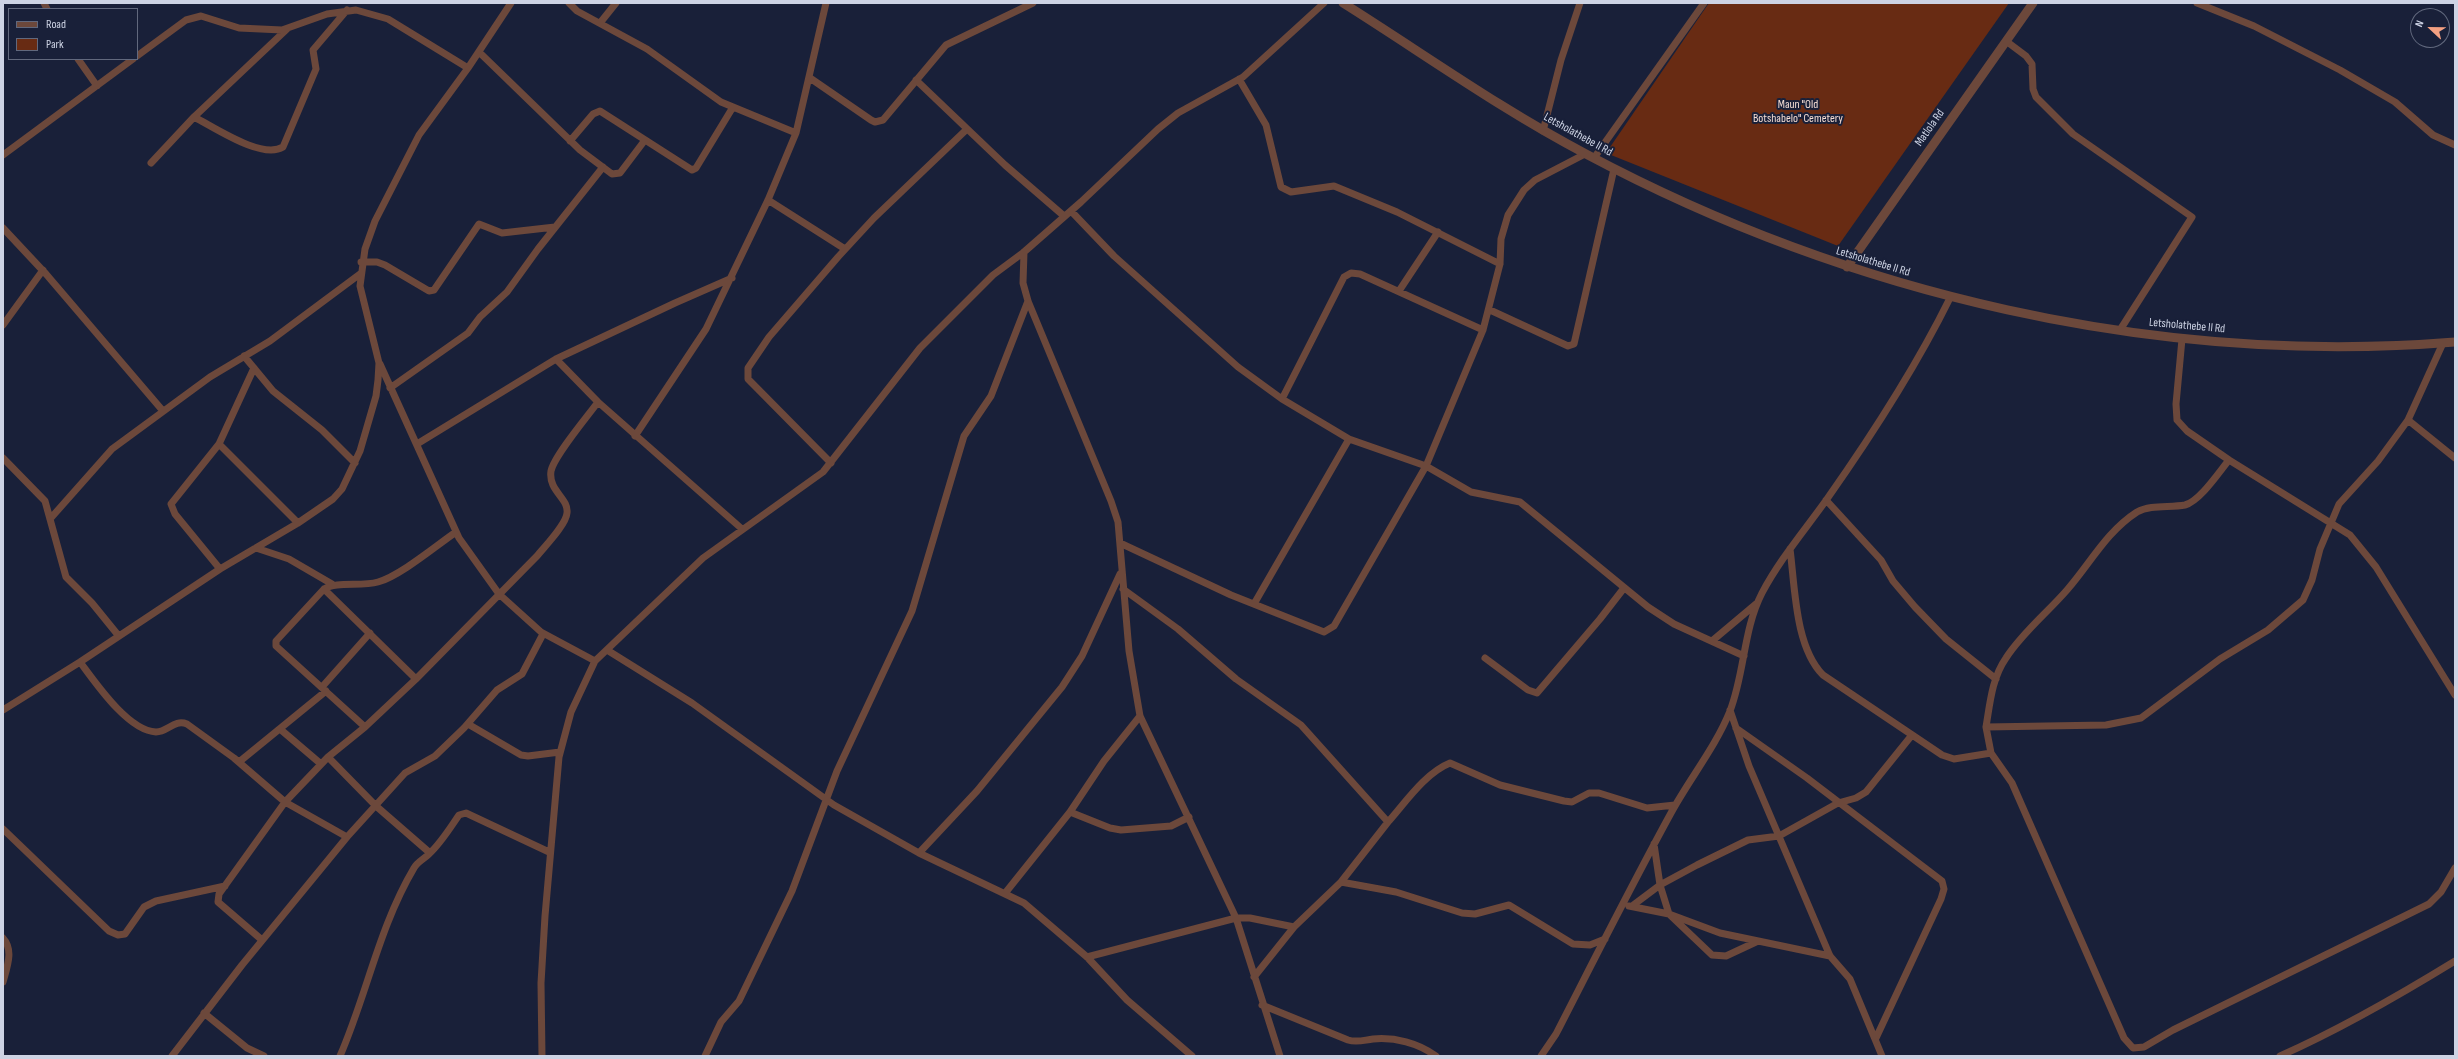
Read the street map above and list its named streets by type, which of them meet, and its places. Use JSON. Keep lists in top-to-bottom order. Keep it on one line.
{"streets":{"street":["Matlola Rd","Letsholathebe II Rd"]},"crossings":[["Matlola Rd","Letsholathebe II Rd"]],"parks":["Maun \"Old Botshabelo\" Cemetery"],"legend":["Road","Park"],"north":"left"}
